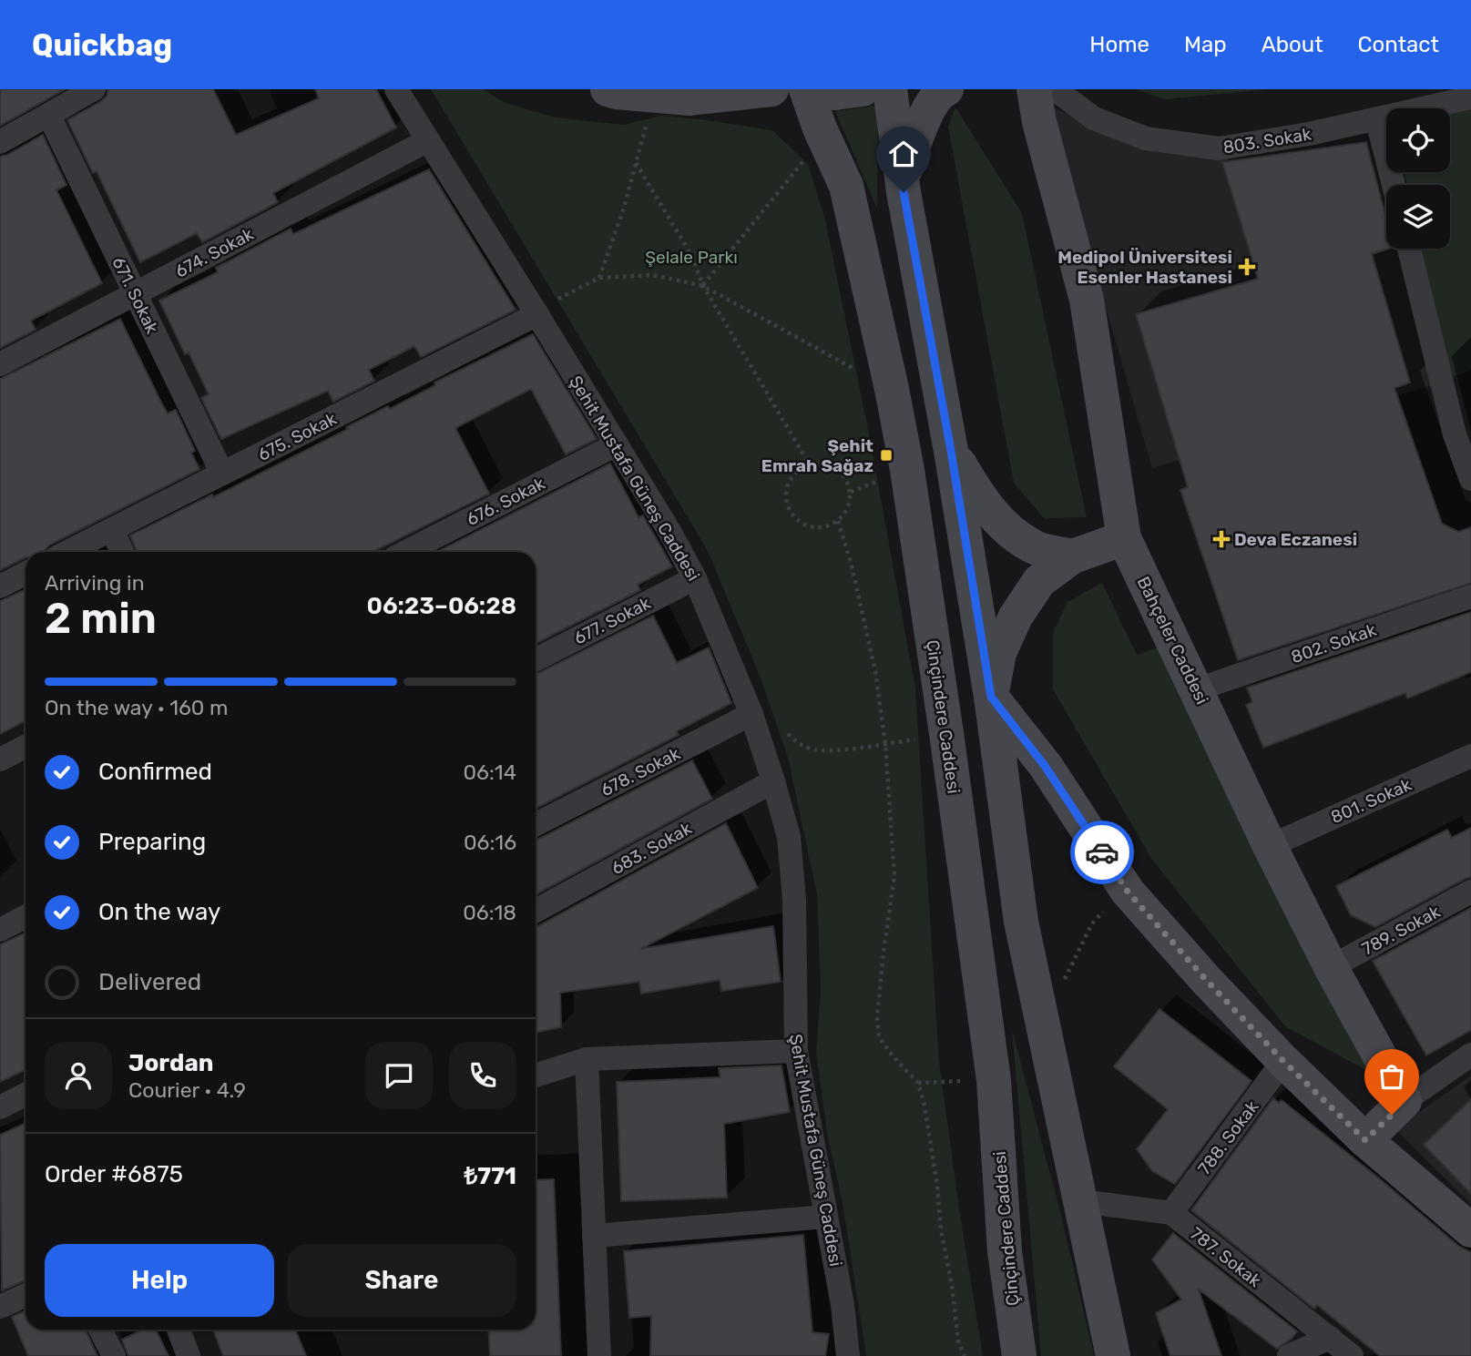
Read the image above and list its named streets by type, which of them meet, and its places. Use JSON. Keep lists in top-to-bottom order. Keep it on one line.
{"streets":{"main road":["Bahçeler Caddesi","Çinçindere Caddesi"],"street":["803. Sokak","674. Sokak","671. Sokak","675. Sokak","Şehit Mustafa Güneş Caddesi","676. Sokak","677. Sokak","802. Sokak","678. Sokak","801. Sokak","683. Sokak","789. Sokak","788. Sokak","787. Sokak"]},"crossings":[["674. Sokak","671. Sokak"],["674. Sokak","Şehit Mustafa Güneş Caddesi"],["671. Sokak","675. Sokak"],["675. Sokak","Şehit Mustafa Güneş Caddesi"],["Şehit Mustafa Güneş Caddesi","676. Sokak"],["Şehit Mustafa Güneş Caddesi","677. Sokak"],["Şehit Mustafa Güneş Caddesi","678. Sokak"],["Şehit Mustafa Güneş Caddesi","683. Sokak"],["Bahçeler Caddesi","802. Sokak"],["Bahçeler Caddesi","801. Sokak"],["Bahçeler Caddesi","789. Sokak"],["788. Sokak","787. Sokak"]],"parks":["Şelale Parkı"],"places":{"health":["Medipol Üniversitesi Esenler Hastanesi","Deva Eczanesi"],"transit":["Şehit Emrah Sağaz"]},"page":{"header":"Quickbag","nav":["Home","Map","About","Contact"],"heading":["2 min","Arriving in","06:23–06:28"],"panel":["Jordan","Courier · 4.9","Order #6875","₺771"],"bar":"On the way · 160 m","list":[["Confirmed","06:14"],["Preparing","06:16"],["On the way","06:18"],"Delivered"],"buttons":["Help","Share"]}}
